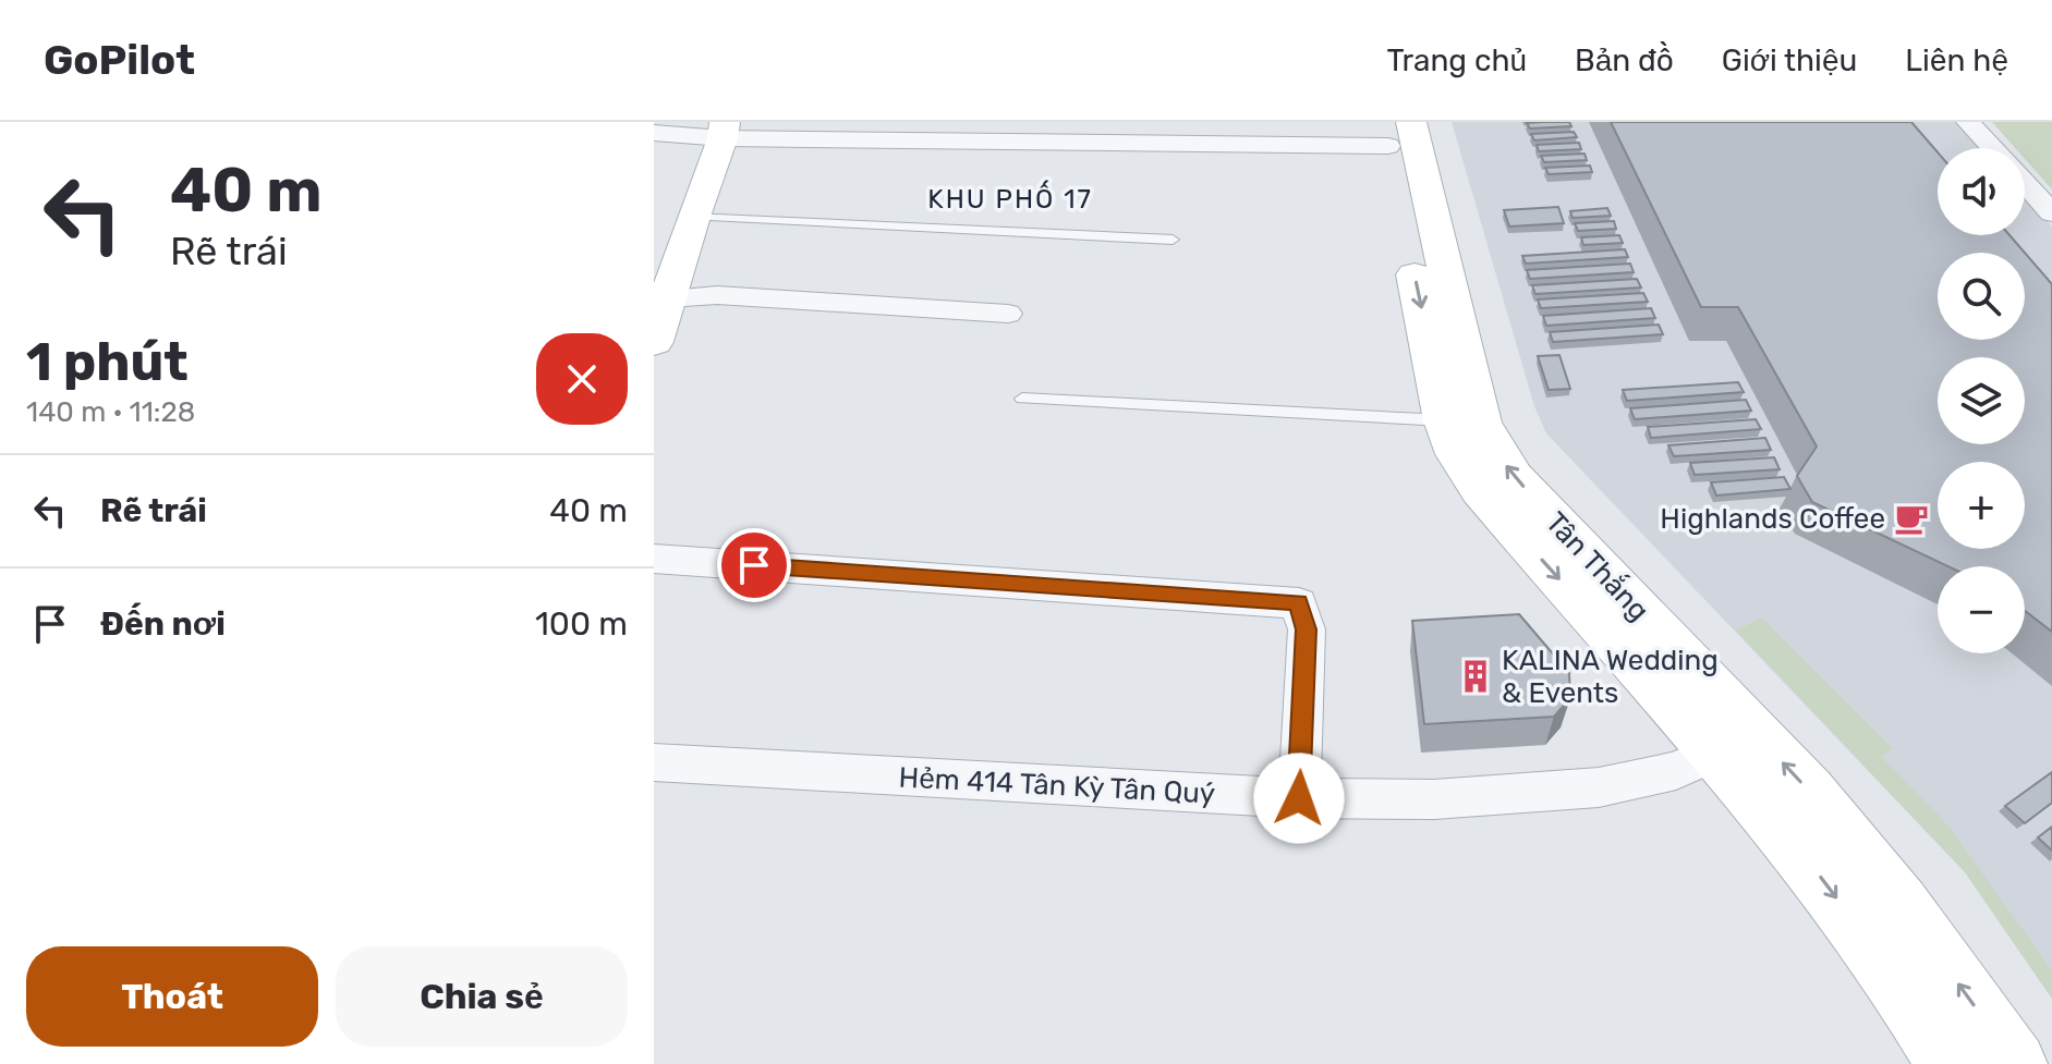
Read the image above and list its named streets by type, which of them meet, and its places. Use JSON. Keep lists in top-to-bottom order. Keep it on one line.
{"streets":{"street":["Tân Thắng","Hẻm 414 Tân Kỳ Tân Quý"]},"crossings":[["Tân Thắng","Hẻm 414 Tân Kỳ Tân Quý"]],"districts":["KHU PHỐ 17"],"places":{"cafe":["Highlands Coffee"],"building":["KALINA Wedding & Events"]},"page":{"header":"GoPilot","nav":["Trang chủ","Bản đồ","Giới thiệu","Liên hệ"],"turn":["40 m","Rẽ trái"],"map_buttons":["+","−"],"heading":["1 phút","140 m · 11:28"],"list":[{"name":"Rẽ trái","value":"40 m"},{"name":"Đến nơi","value":"100 m"}],"buttons":["Thoát","Chia sẻ"]}}
